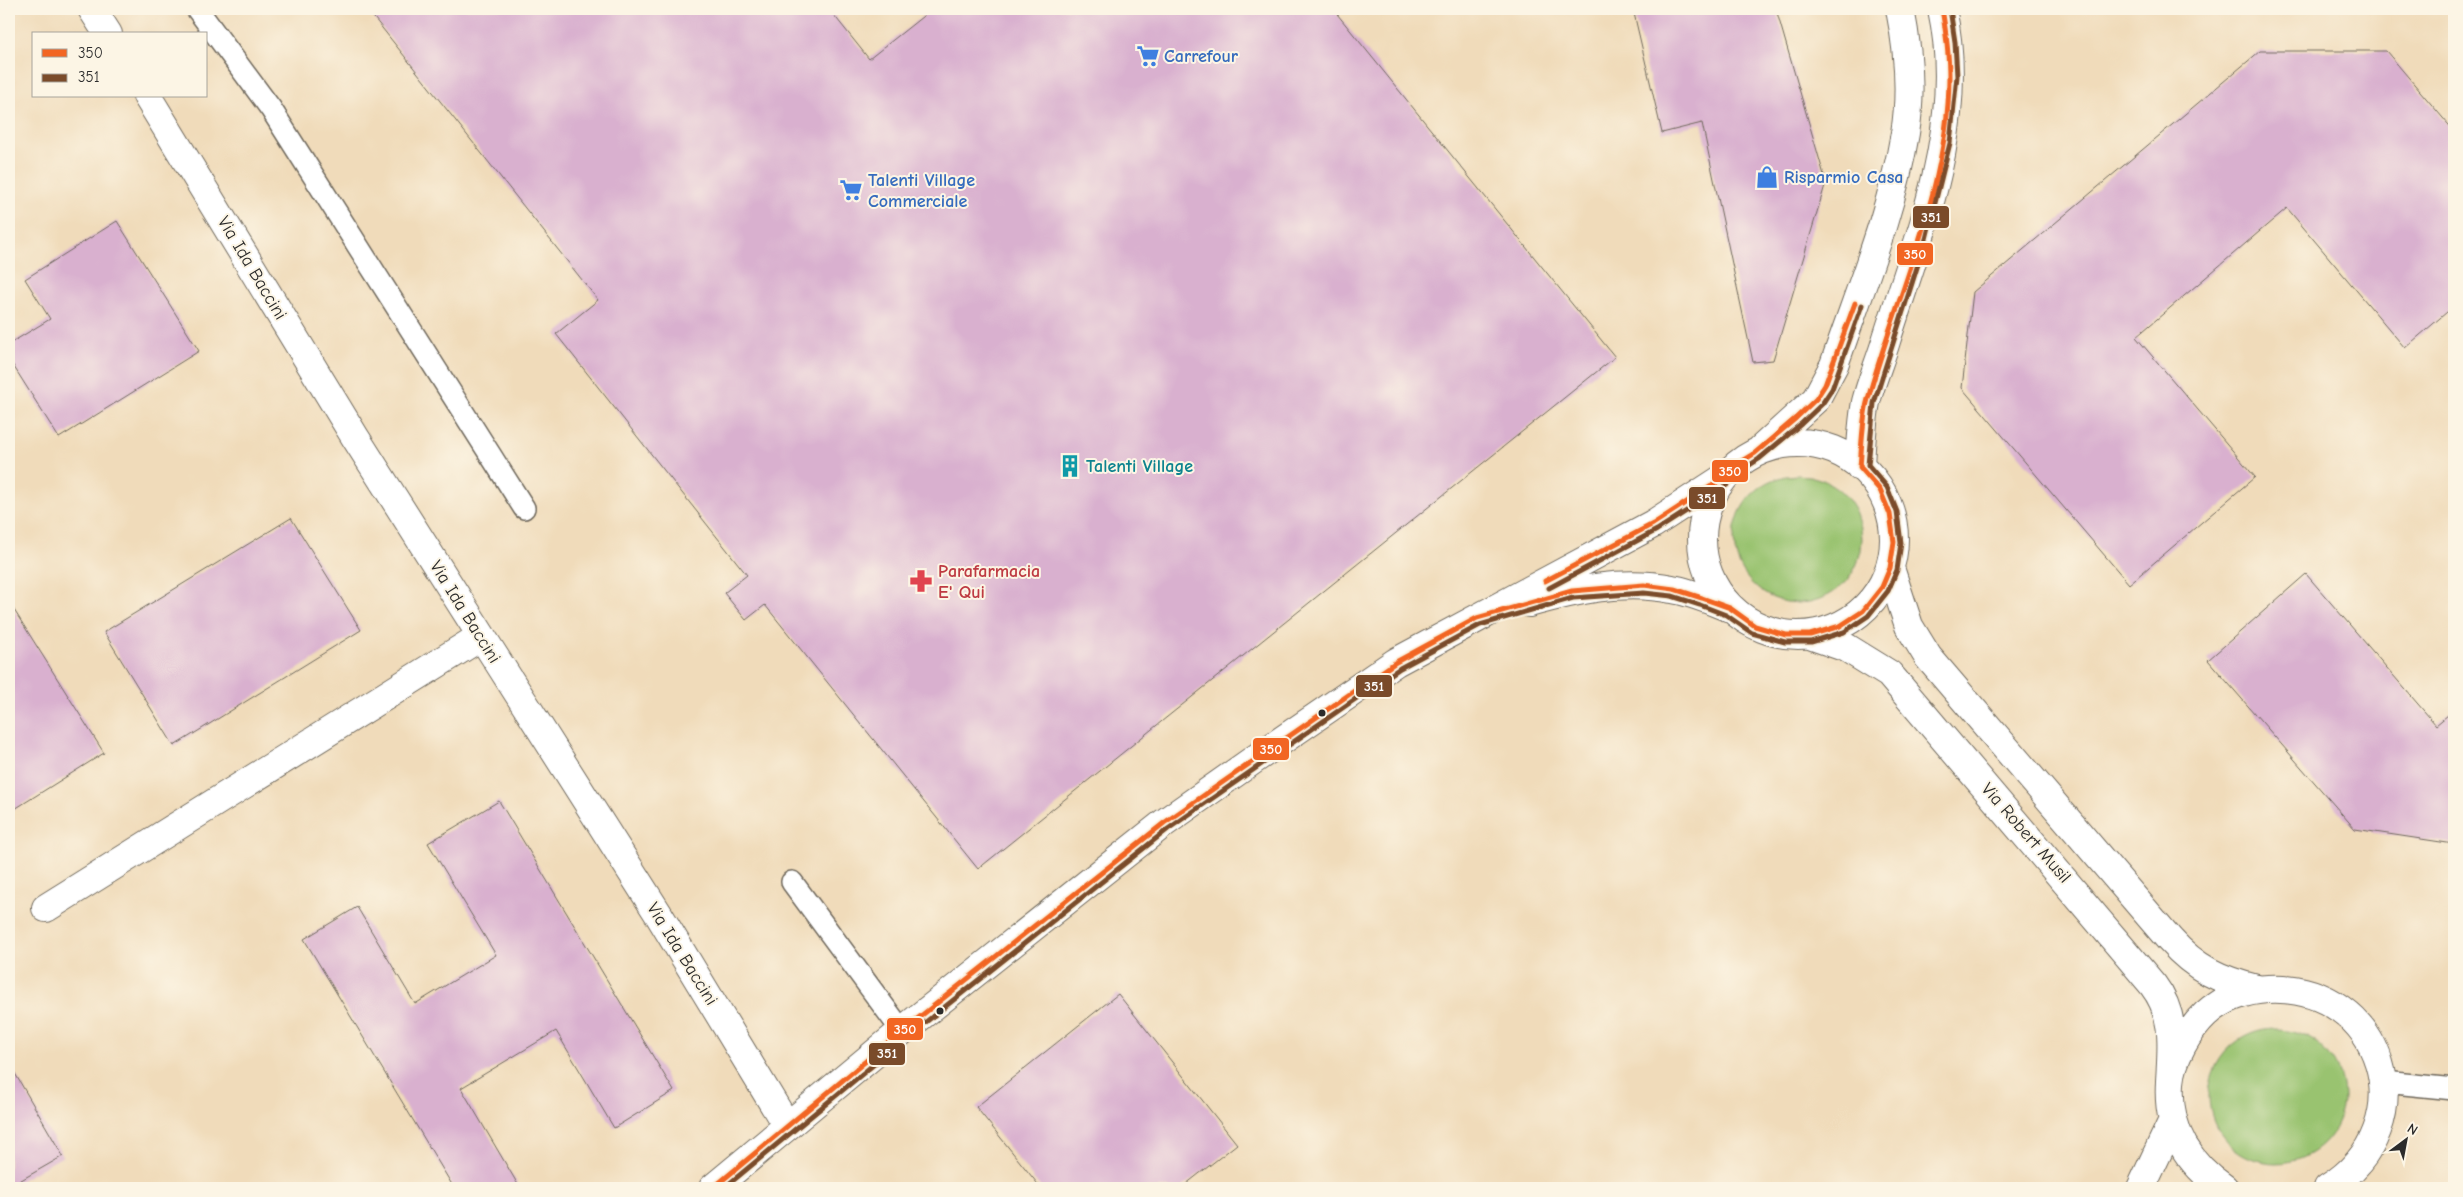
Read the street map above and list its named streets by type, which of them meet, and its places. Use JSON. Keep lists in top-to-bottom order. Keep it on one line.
{"streets":{"street":["Via Ida Baccini","Via Robert Musil"]},"places":{"supermarket":["Carrefour","Talenti Village Commerciale"],"shop":["Risparmio Casa"],"building":["Talenti Village"],"pharmacy":["Parafarmacia E' Qui"]},"lines":["transit line 350","transit line 351"],"legend":["350","351"],"north":"top right"}
